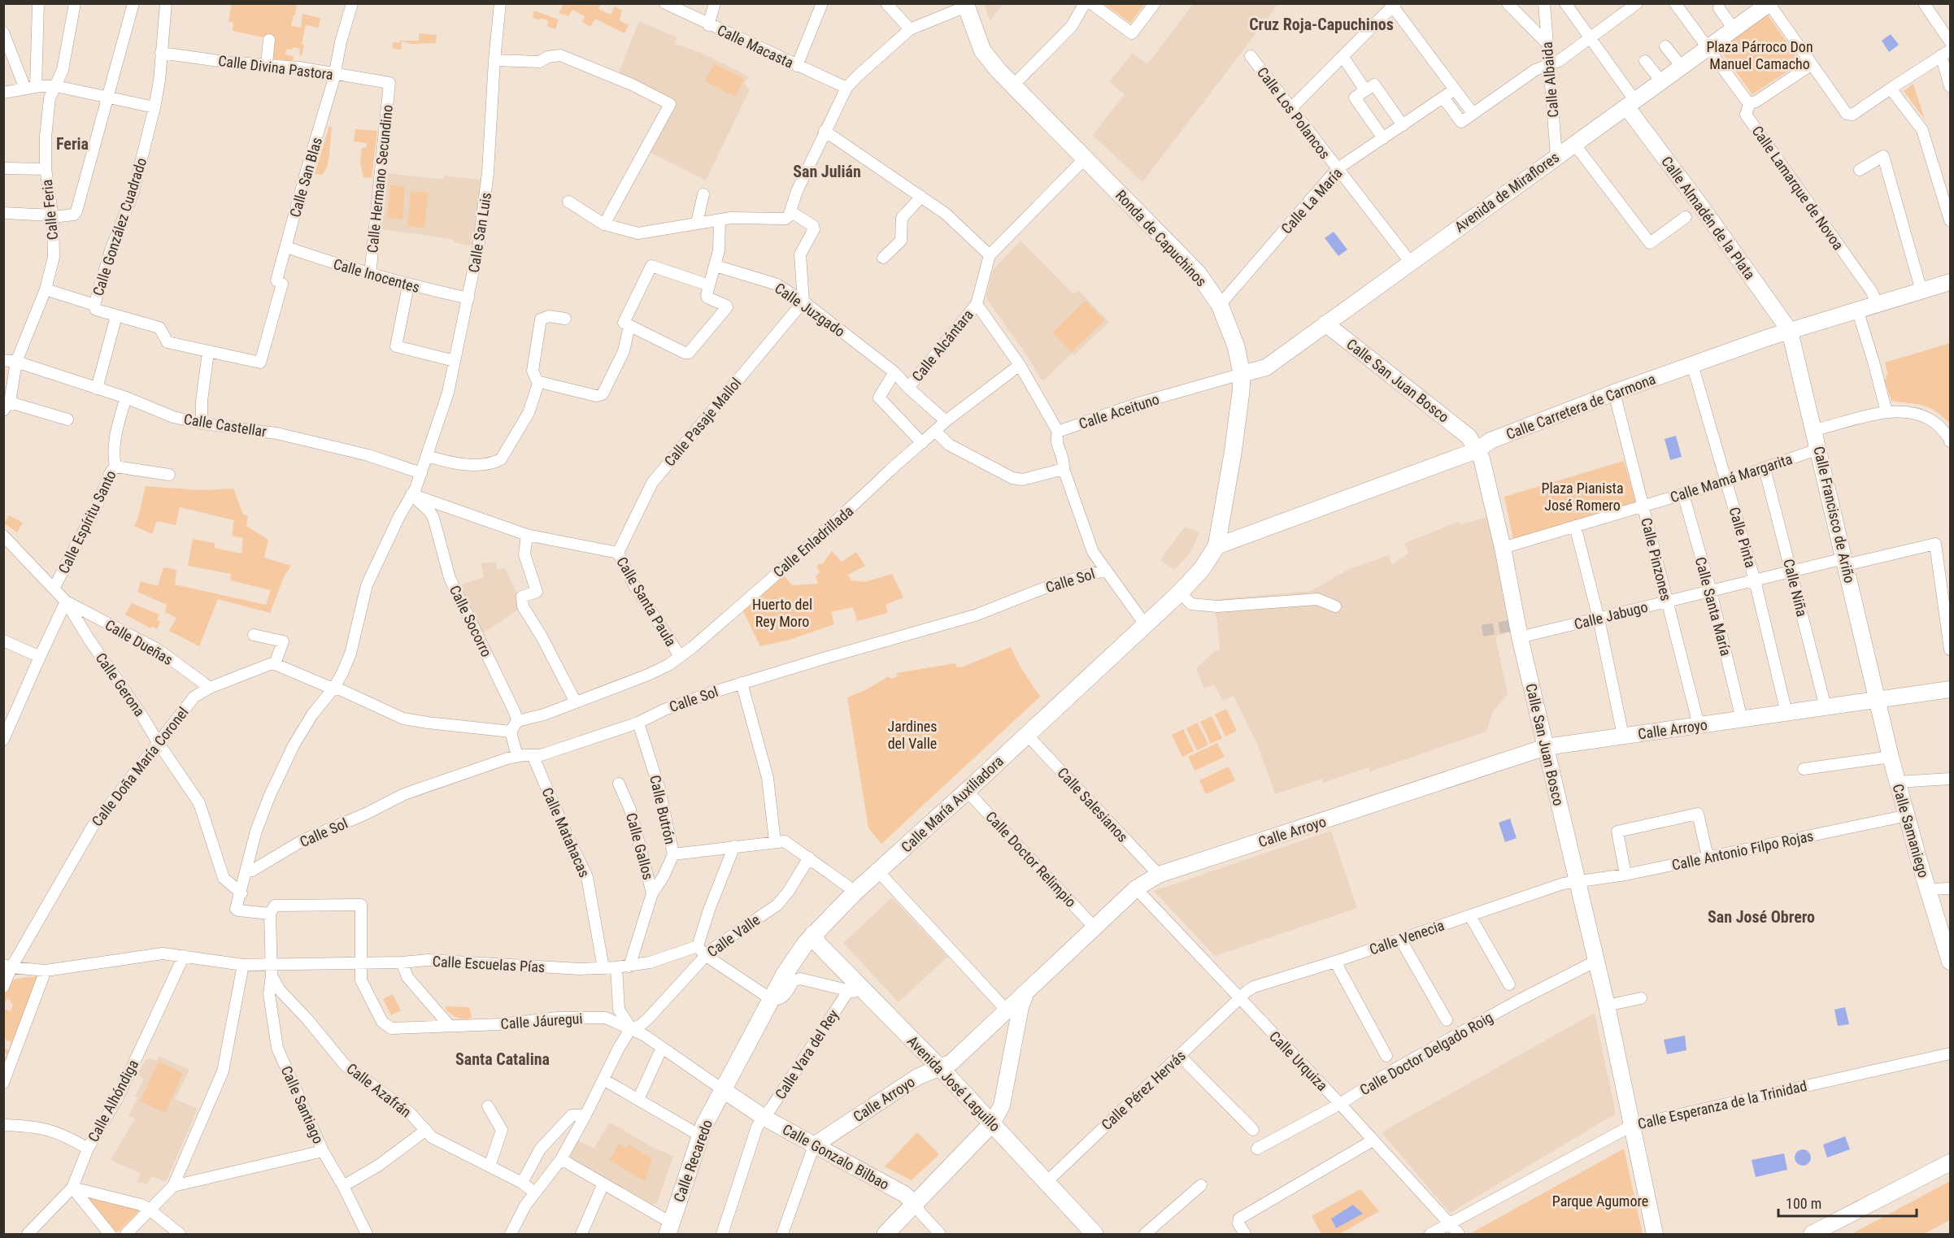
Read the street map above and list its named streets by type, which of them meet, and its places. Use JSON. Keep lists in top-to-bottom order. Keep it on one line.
{"streets":{"main road":["Avenida de Miraflores","Calle Almadén de la Plata","Ronda de Capuchinos","Calle San Juan Bosco","Calle Carretera de Carmona","Calle Francisco de Ariño","Calle Arroyo","Calle María Auxiliadora","Calle Samaniego","Avenida José Laguillo","Calle Gonzalo Bilbao","Calle Recaredo"],"street":["Calle Macasta","Calle Divina Pastora","Calle Albaida","Calle Los Polancos","Calle San Blas","Calle Hermano Secundino","Calle Lamarque de Novoa","Calle La María","Calle Feria","Calle González Cuadrado","Calle San Luis","Calle Inocentes","Calle Juzgado","Calle Alcántara","Calle Aceituno","Calle Pasaje Mallol","Calle Castellar","Calle Mamá Margarita","Calle Espíritu Santo","Calle Pinta","Calle Enladrillada","Calle Pinzones","Calle Sol","Calle Niña","Calle Santa Paula","Calle Santa María","Calle Jabugo","Calle Socorro","Calle Dueñas","Calle Gerona","Calle Doña María Coronel","Calle Salesianos","Calle Butrón","Calle Matahacas","Calle Gallos","Calle Antonio Filpo Rojas","Calle Doctor Relimpio","Calle Valle","Calle Venecia","Calle Escuelas Pías","Calle Jáuregui","Calle Doctor Delgado Roig","Calle Vara del Rey","Calle Urquiza","Calle Azafrán","Calle Pérez Hervás","Calle Alhóndiga","Calle Santiago","Calle Esperanza de la Trinidad"]},"crossings":[["Calle Divina Pastora","Calle San Blas"],["Calle Divina Pastora","Calle Hermano Secundino"],["Calle Divina Pastora","Calle González Cuadrado"],["Calle Albaida","Avenida de Miraflores"],["Calle Los Polancos","Avenida de Miraflores"],["Calle Los Polancos","Calle La María"],["Calle San Blas","Calle Inocentes"],["Calle Hermano Secundino","Calle Inocentes"],["Calle Lamarque de Novoa","Avenida de Miraflores"],["Calle Lamarque de Novoa","Calle Carretera de Carmona"],["Avenida de Miraflores","Calle Almadén de la Plata"],["Avenida de Miraflores","Ronda de Capuchinos"],["Avenida de Miraflores","Calle San Juan Bosco"],["Avenida de Miraflores","Calle Aceituno"],["Calle La María","Ronda de Capuchinos"],["Calle Feria","Calle Castellar"],["Calle Almadén de la Plata","Calle Carretera de Carmona"],["Calle Almadén de la Plata","Calle Francisco de Ariño"],["Calle San Luis","Calle Inocentes"],["Calle San Luis","Calle Castellar"],["Calle San Luis","Calle Sol"],["Calle San Luis","Calle Santa Paula"],["Calle San Luis","Calle Socorro"],["Calle San Luis","Calle Gerona"],["Calle San Luis","Calle Santiago"],["Ronda de Capuchinos","Calle Carretera de Carmona"],["Ronda de Capuchinos","Calle Aceituno"],["Ronda de Capuchinos","Calle María Auxiliadora"],["Calle Juzgado","Calle Alcántara"],["Calle Juzgado","Calle Pasaje Mallol"],["Calle Juzgado","Calle Enladrillada"],["Calle San Juan Bosco","Calle Carretera de Carmona"],["Calle San Juan Bosco","Calle Mamá Margarita"],["Calle San Juan Bosco","Calle Jabugo"],["Calle San Juan Bosco","Calle Arroyo"],["Calle San Juan Bosco","Calle Antonio Filpo Rojas"],["Calle San Juan Bosco","Calle Venecia"],["Calle San Juan Bosco","Calle Doctor Delgado Roig"],["Calle San Juan Bosco","Calle Esperanza de la Trinidad"],["Calle Carretera de Carmona","Calle Francisco de Ariño"],["Calle Carretera de Carmona","Calle Pinta"],["Calle Carretera de Carmona","Calle Pinzones"],["Calle Carretera de Carmona","Calle María Auxiliadora"],["Calle Pasaje Mallol","Calle Santa Paula"],["Calle Castellar","Calle Espíritu Santo"],["Calle Mamá Margarita","Calle Francisco de Ariño"],["Calle Mamá Margarita","Calle Pinta"],["Calle Mamá Margarita","Calle Pinzones"],["Calle Mamá Margarita","Calle Niña"],["Calle Mamá Margarita","Calle Santa María"],["Calle Francisco de Ariño","Calle Jabugo"],["Calle Francisco de Ariño","Calle Arroyo"],["Calle Francisco de Ariño","Calle Samaniego"],["Calle Pinta","Calle Jabugo"],["Calle Pinta","Calle Arroyo"],["Calle Enladrillada","Calle Santa Paula"],["Calle Enladrillada","Calle Socorro"],["Calle Pinzones","Calle Jabugo"],["Calle Pinzones","Calle Arroyo"],["Calle Sol","Calle Butrón"],["Calle Sol","Calle Matahacas"],["Calle Niña","Calle Jabugo"],["Calle Niña","Calle Arroyo"],["Calle Santa Paula","Calle Socorro"],["Calle Santa María","Calle Jabugo"],["Calle Santa María","Calle Arroyo"],["Calle Dueñas","Calle Gerona"],["Calle Dueñas","Calle Doña María Coronel"],["Calle Gerona","Calle Doña María Coronel"],["Calle Arroyo","Calle Salesianos"],["Calle Arroyo","Calle Samaniego"],["Calle Arroyo","Calle Doctor Relimpio"],["Calle Arroyo","Calle Urquiza"],["Calle Arroyo","Avenida José Laguillo"],["Calle Arroyo","Calle Gonzalo Bilbao"],["Calle Doña María Coronel","Calle Escuelas Pías"],["Calle María Auxiliadora","Calle Salesianos"],["Calle María Auxiliadora","Calle Doctor Relimpio"],["Calle María Auxiliadora","Calle Jáuregui"],["Calle María Auxiliadora","Avenida José Laguillo"],["Calle María Auxiliadora","Calle Gonzalo Bilbao"],["Calle María Auxiliadora","Calle Recaredo"],["Calle Butrón","Calle Gallos"],["Calle Samaniego","Calle Antonio Filpo Rojas"],["Calle Matahacas","Calle Escuelas Pías"],["Calle Gallos","Calle Escuelas Pías"],["Calle Antonio Filpo Rojas","Calle Venecia"],["Calle Valle","Calle Escuelas Pías"],["Calle Valle","Calle Jáuregui"],["Calle Venecia","Calle Urquiza"],["Calle Venecia","Calle Pérez Hervás"],["Calle Escuelas Pías","Calle Jáuregui"],["Calle Escuelas Pías","Calle Azafrán"],["Calle Escuelas Pías","Calle Alhóndiga"],["Calle Escuelas Pías","Calle Santiago"],["Calle Jáuregui","Calle Gonzalo Bilbao"],["Calle Jáuregui","Calle Recaredo"],["Calle Doctor Delgado Roig","Calle Urquiza"],["Calle Vara del Rey","Calle Gonzalo Bilbao"],["Calle Urquiza","Calle Pérez Hervás"],["Calle Urquiza","Calle Esperanza de la Trinidad"],["Avenida José Laguillo","Calle Pérez Hervás"],["Calle Azafrán","Calle Santiago"],["Calle Gonzalo Bilbao","Calle Recaredo"]],"districts":["Cruz Roja-Capuchinos","Feria","San Julián","San José Obrero","Santa Catalina"],"parks":["Plaza Párroco Don Manuel Camacho","Plaza Pianista José Romero","Huerto del Rey Moro","Jardines del Valle","Parque Agumore"],"scale_bar":"100 m"}
